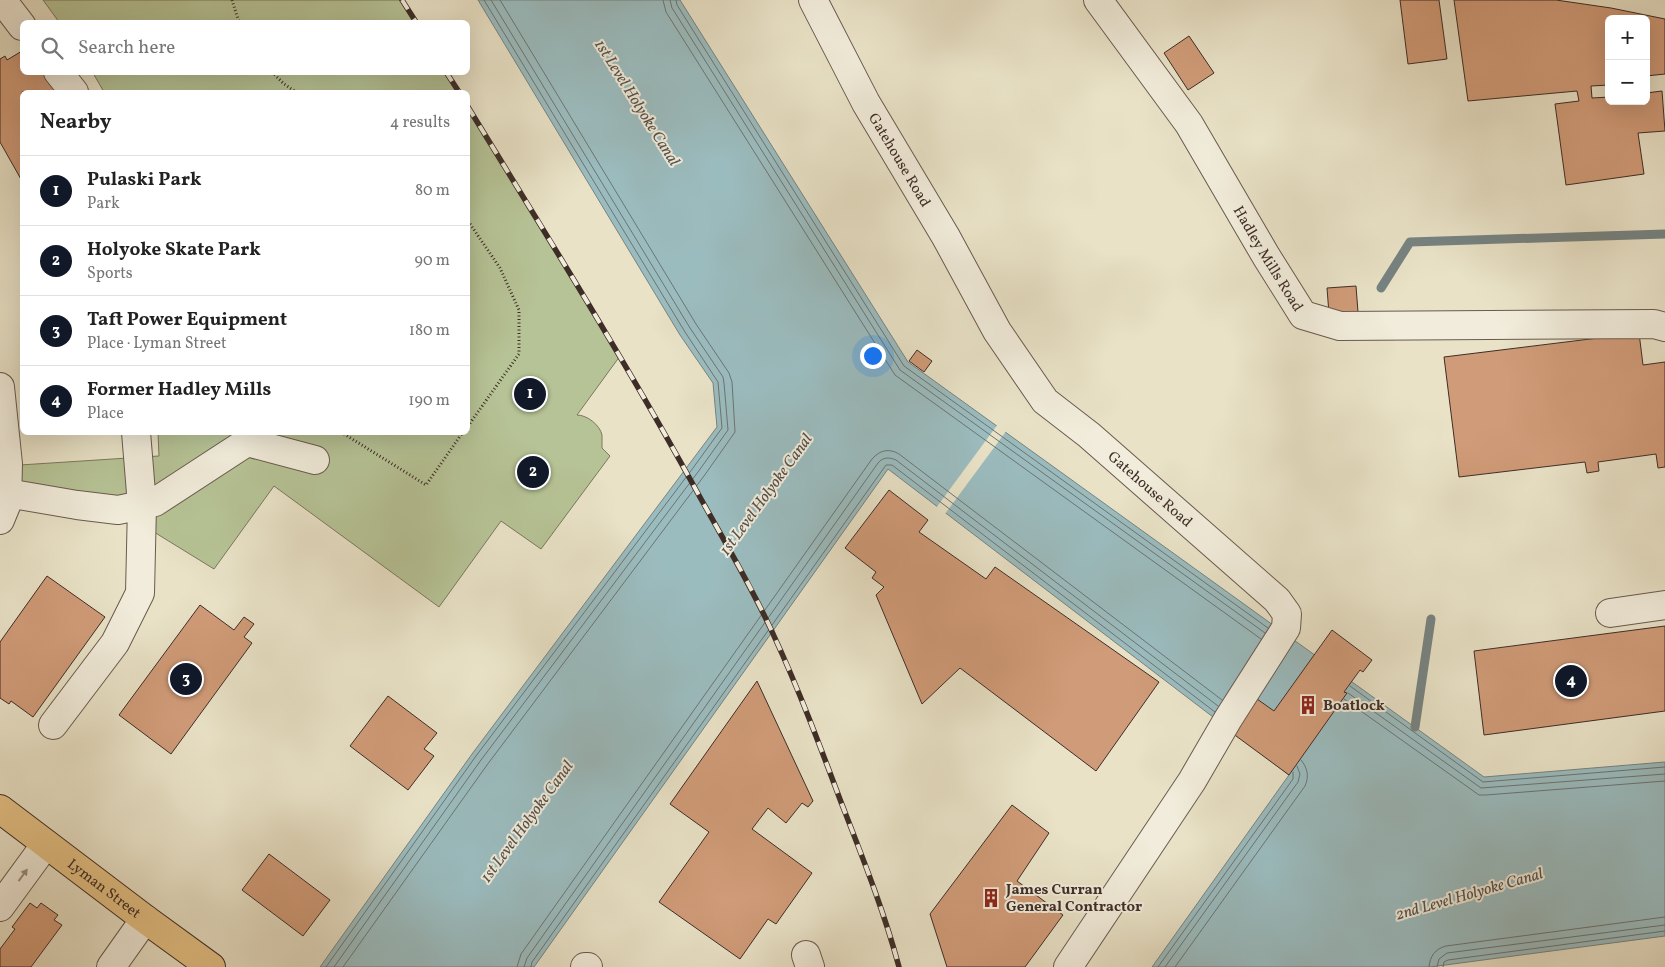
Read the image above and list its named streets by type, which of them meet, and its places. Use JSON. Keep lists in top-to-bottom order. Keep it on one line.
{"streets":{"main road":["Lyman Street"],"street":["Gatehouse Road","Hadley Mills Road"]},"water":["1st Level Holyoke Canal","2nd Level Holyoke Canal"],"places":{"building":["Boatlock","James Curran General Contractor"]},"page":{"map_buttons":["+","−"],"search":"Search here","heading":["Nearby","4 results"],"list":[{"mark":"1","name":"Pulaski Park","note":"Park","value":"80 m"},{"mark":"2","name":"Holyoke Skate Park","note":"Sports","value":"90 m"},{"mark":"3","name":"Taft Power Equipment","note":"Place · Lyman Street","value":"180 m"},{"mark":"4","name":"Former Hadley Mills","note":"Place","value":"190 m"}],"pins":["1","2","3","4"]}}
